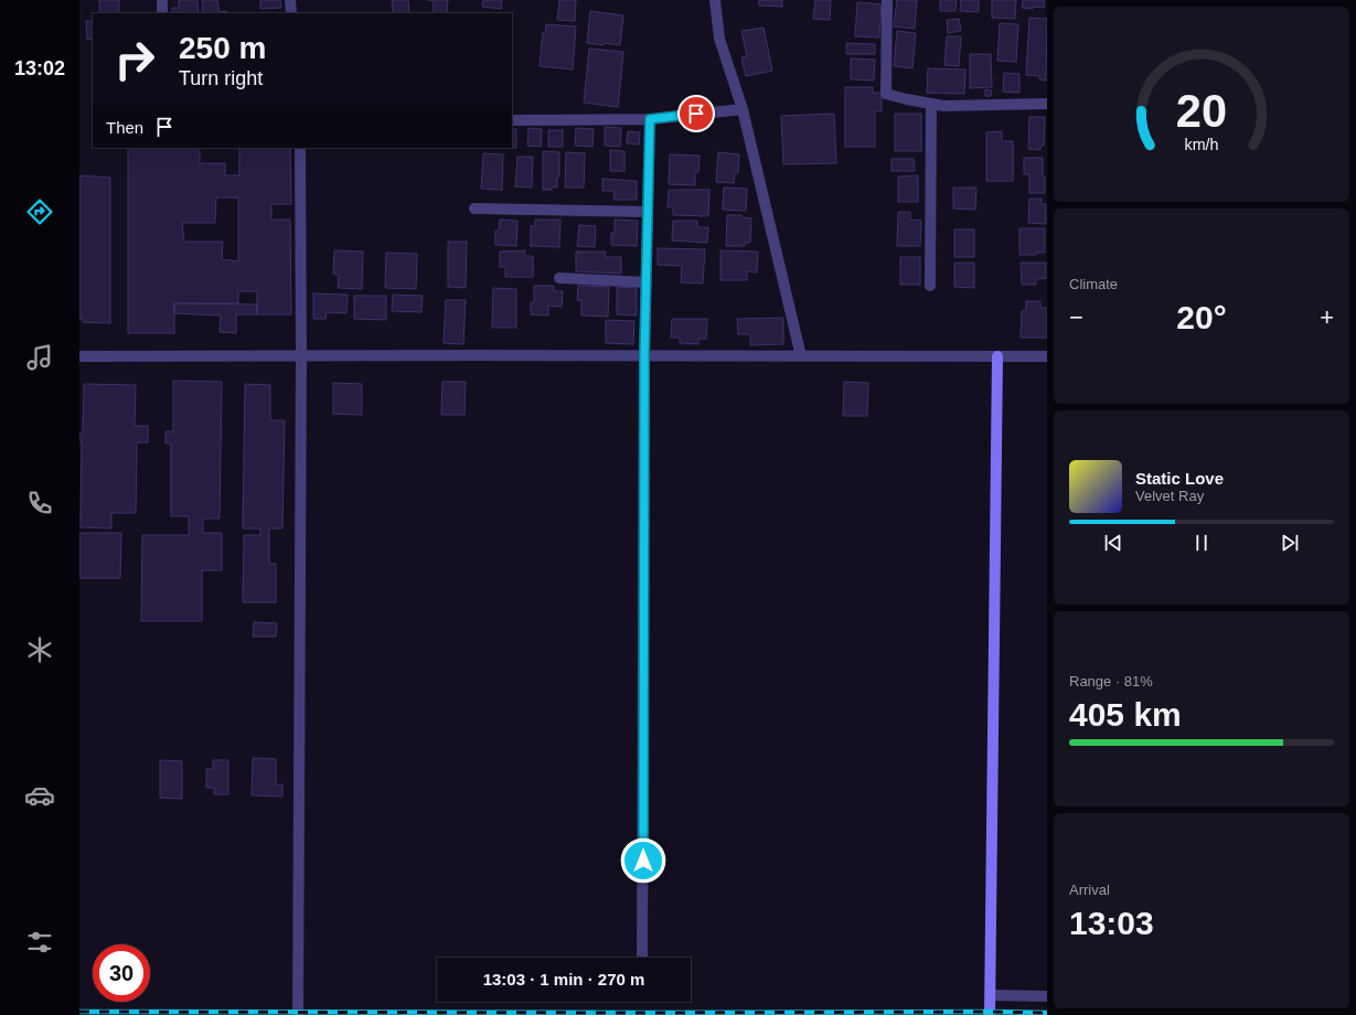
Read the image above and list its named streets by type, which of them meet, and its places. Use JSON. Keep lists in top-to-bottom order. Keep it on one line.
{"page":{"tabs":"13:02","turn":["250 m","Turn right"],"then":"Then","tile":["Climate",["Range · 81%","405 km"],["Arrival","13:03"]],"heat":["−","20°","+"],"song":["Static Love","Velvet Ray"],"limit":"30","trip":"13:03 · 1 min · 270 m","gauge":["20","km/h"]}}
